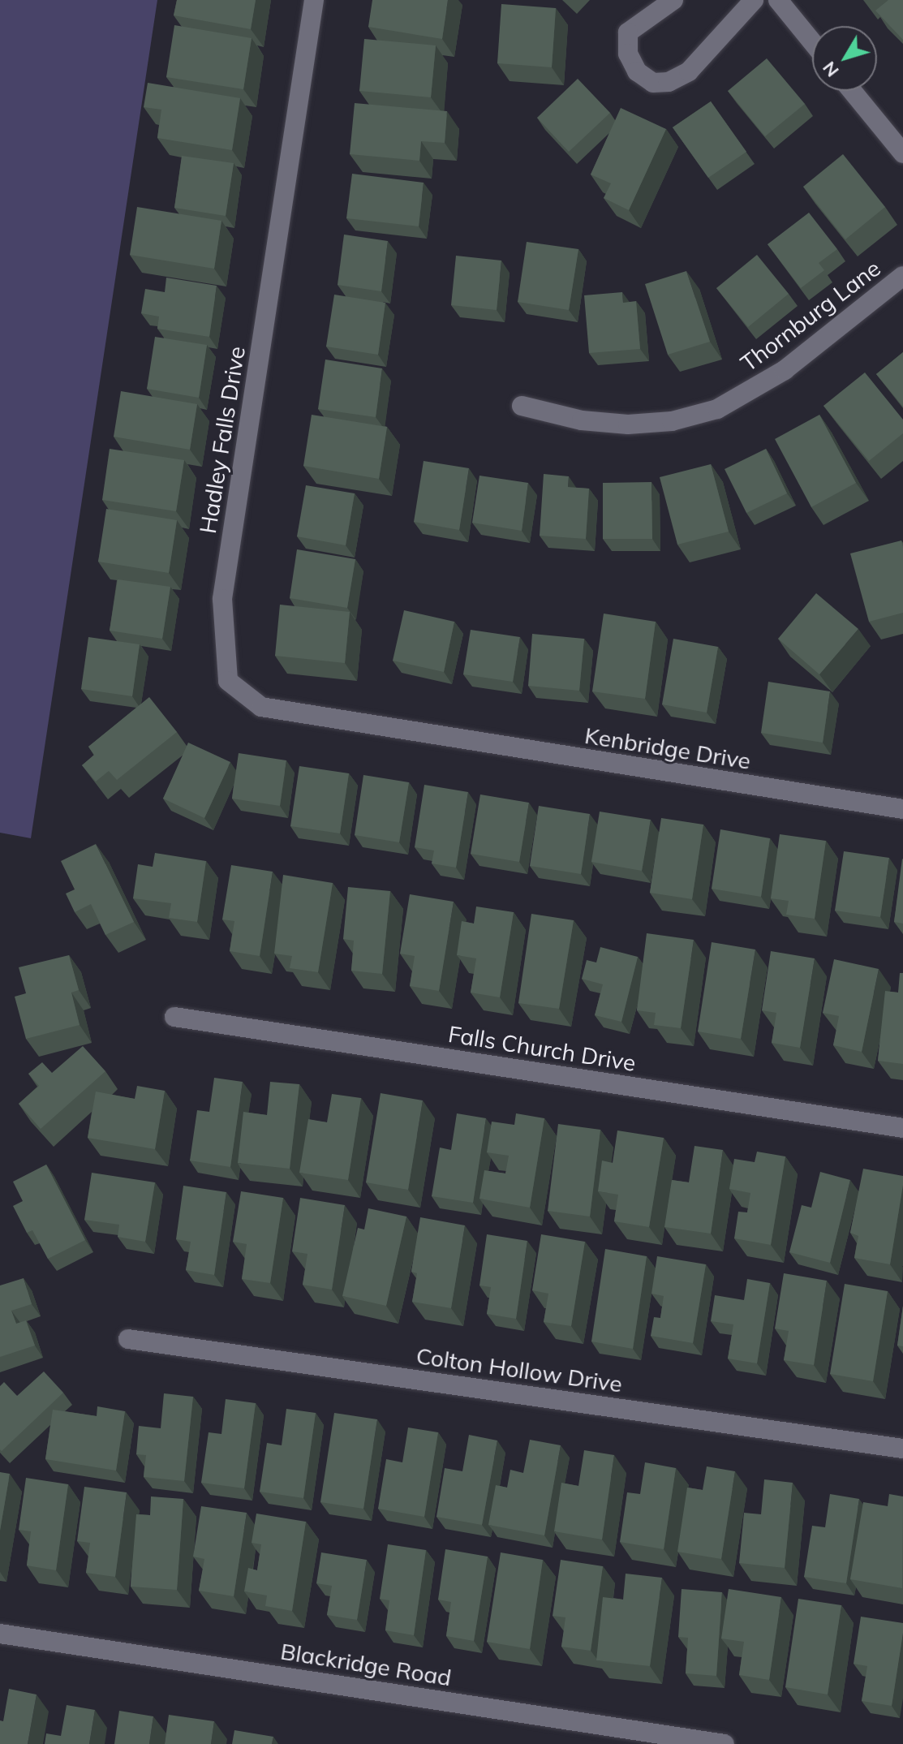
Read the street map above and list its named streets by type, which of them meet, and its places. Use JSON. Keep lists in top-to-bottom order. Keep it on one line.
{"streets":{"street":["Thornburg Lane","Hadley Falls Drive","Kenbridge Drive","Falls Church Drive","Colton Hollow Drive","Blackridge Road"]},"crossings":[["Hadley Falls Drive","Kenbridge Drive"]],"north":"bottom left"}
